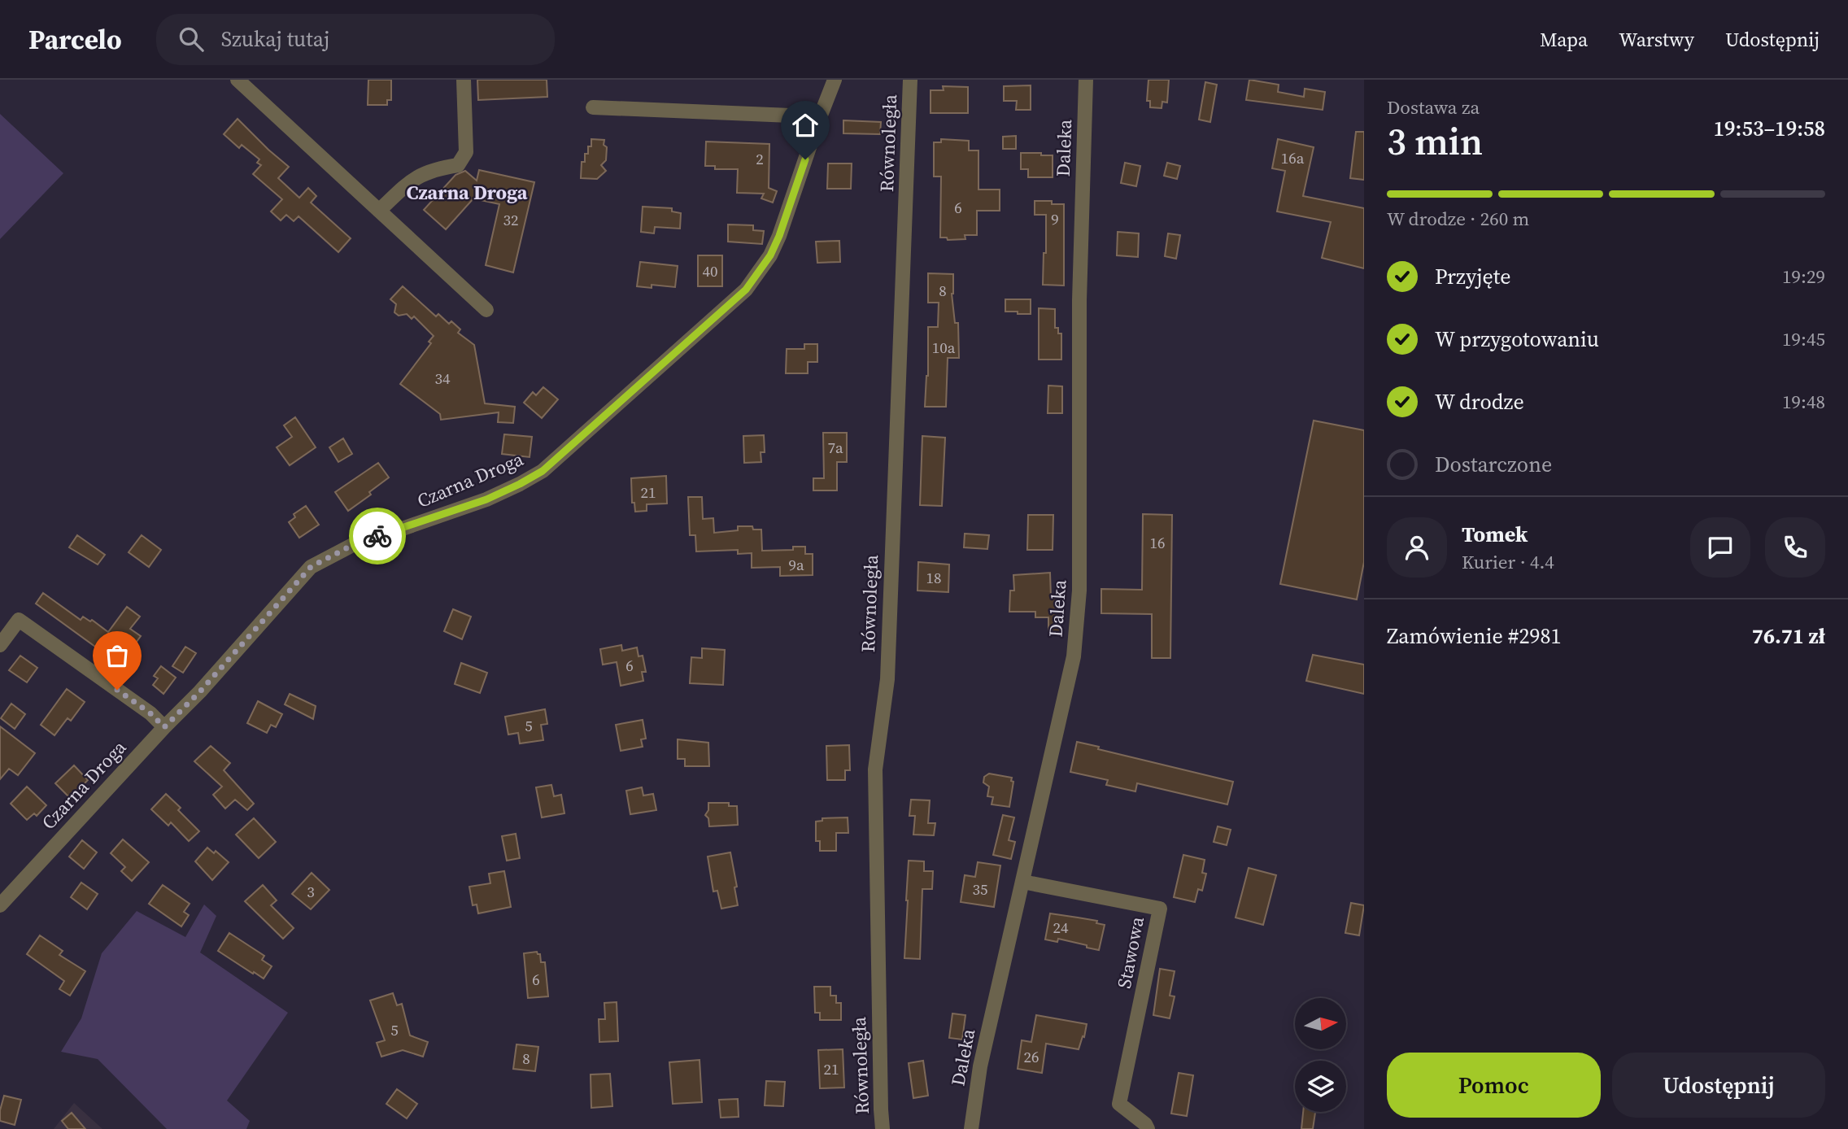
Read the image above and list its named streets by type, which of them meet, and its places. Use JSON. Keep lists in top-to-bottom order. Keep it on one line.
{"streets":{"street":["Równoległa","Daleka","Czarna Droga","Stawowa"]},"crossings":[["Daleka","Stawowa"]],"districts":["Czarna Droga"],"house_numbers":["16a","2","6","9","32","40","8","10a","34","7a","21","16","9a","18","6","5","35","3","24","6","5","26","8","21"],"north":"right","page":{"header":"Parcelo","search":"Szukaj tutaj","nav":["Mapa","Warstwy","Udostępnij"],"heading":["3 min","Dostawa za","19:53–19:58"],"panel":["Tomek","Kurier · 4.4","Zamówienie #2981","76.71 zł"],"bar":"W drodze · 260 m","list":[["Przyjęte","19:29"],["W przygotowaniu","19:45"],["W drodze","19:48"],"Dostarczone"],"buttons":["Pomoc","Udostępnij"]}}
